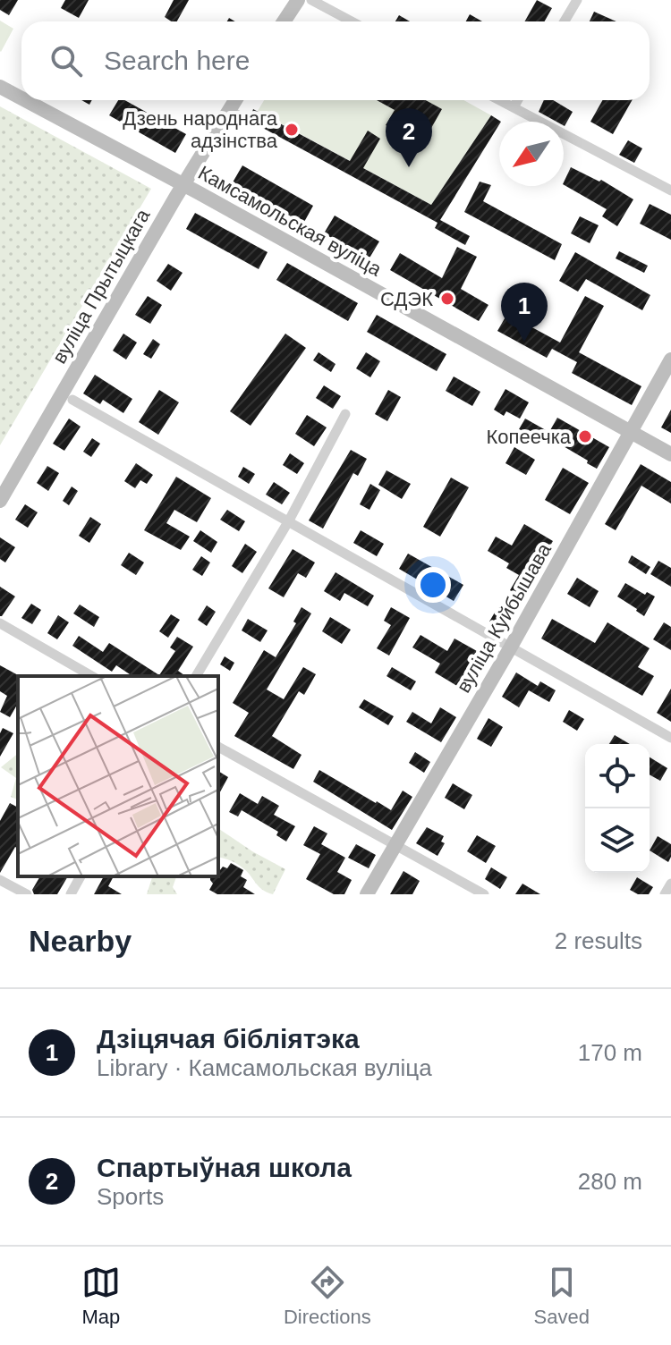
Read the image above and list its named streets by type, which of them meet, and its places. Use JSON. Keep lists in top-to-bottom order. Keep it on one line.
{"streets":{"main road":["Камсамольская вуліца","вуліца Прытыцкага","вуліца Куйбышава"]},"crossings":[["Камсамольская вуліца","вуліца Прытыцкага"],["Камсамольская вуліца","вуліца Куйбышава"]],"places":["Дзень народнага адзінства","СДЭК","Копеечка"],"north":"bottom left","page":{"search":"Search here","pins":["2","1"],"heading":["Nearby","2 results"],"list":[{"mark":"1","name":"Дзіцячая бібліятэка","note":"Library · Камсамольская вуліца","value":"170 m"},{"mark":"2","name":"Спартыўная школа","note":"Sports","value":"280 m"}],"nav":["Map","Directions","Saved"]}}
